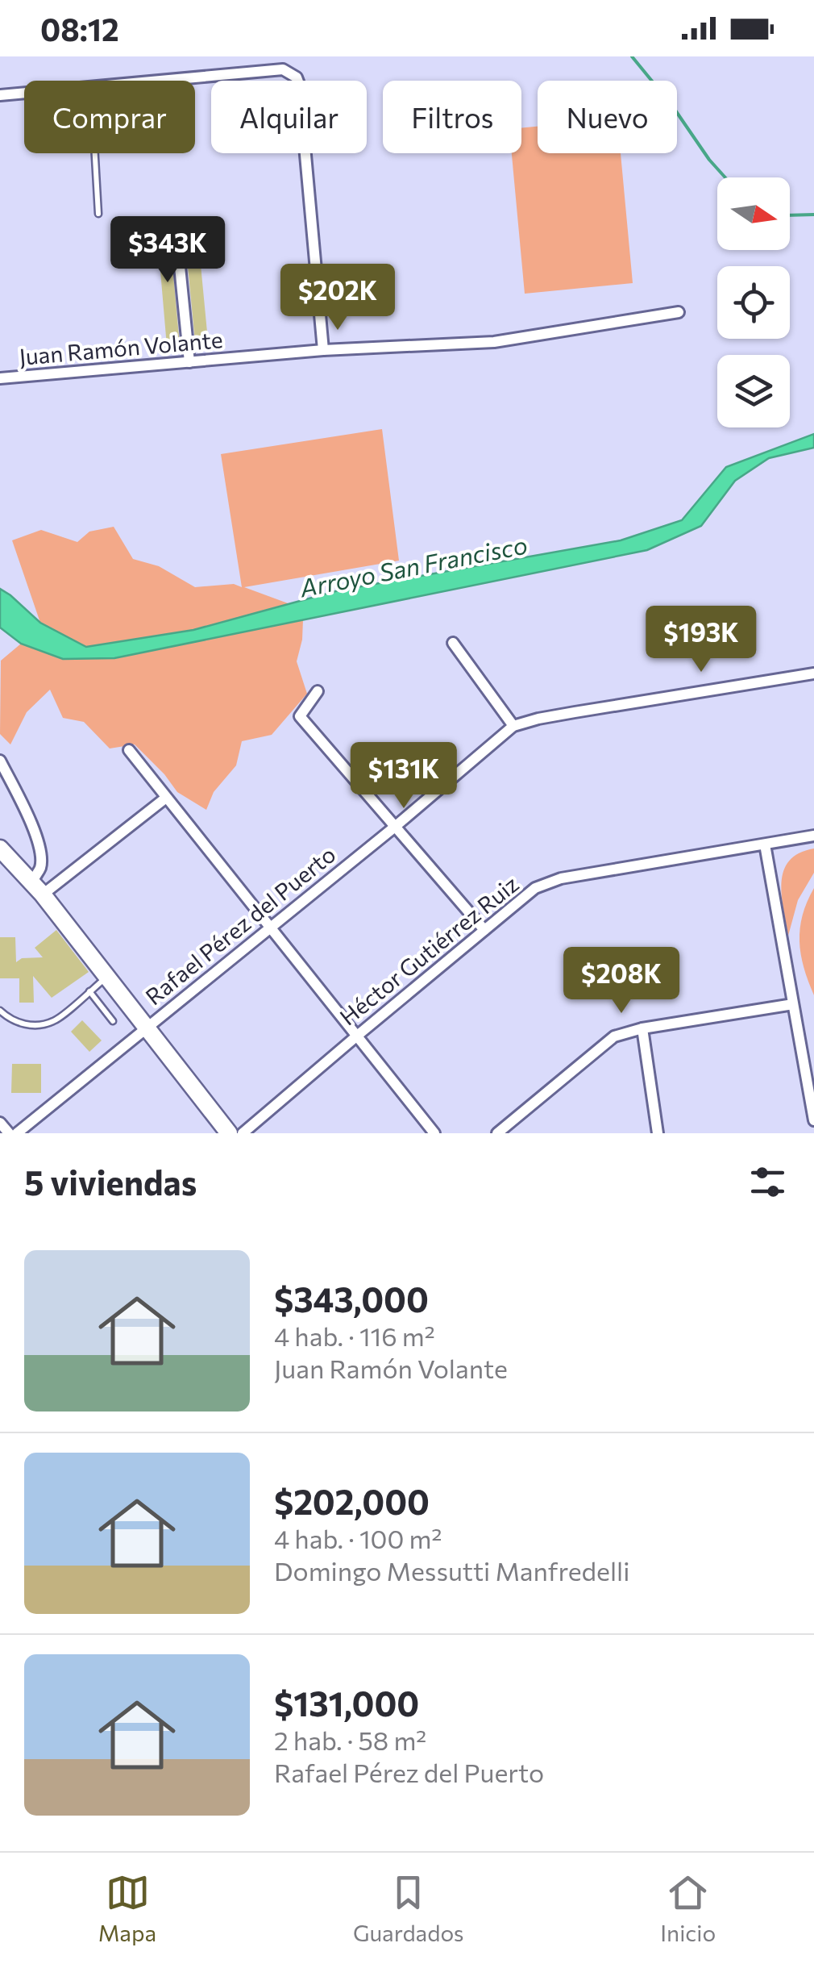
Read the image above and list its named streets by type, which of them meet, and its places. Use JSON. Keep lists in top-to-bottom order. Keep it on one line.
{"streets":{"street":["Juan Ramón Volante","Rafael Pérez del Puerto","Héctor Gutiérrez Ruiz"]},"water":["Arroyo San Francisco"],"north":"right","page":{"status":"08:12","chip":["Comprar","Alquilar","Filtros","Nuevo"],"price":["$343K","$202K","$193K","$131K","$208K"],"heading":"5 viviendas","list":[{"name":"$343,000","note":"4 hab. · 116 m² · Juan Ramón Volante"},{"name":"$202,000","note":"4 hab. · 100 m² · Domingo Messutti Manfredelli"},{"name":"$131,000","note":"2 hab. · 58 m² · Rafael Pérez del Puerto"}],"tabs":["Mapa","Guardados","Inicio"]}}
